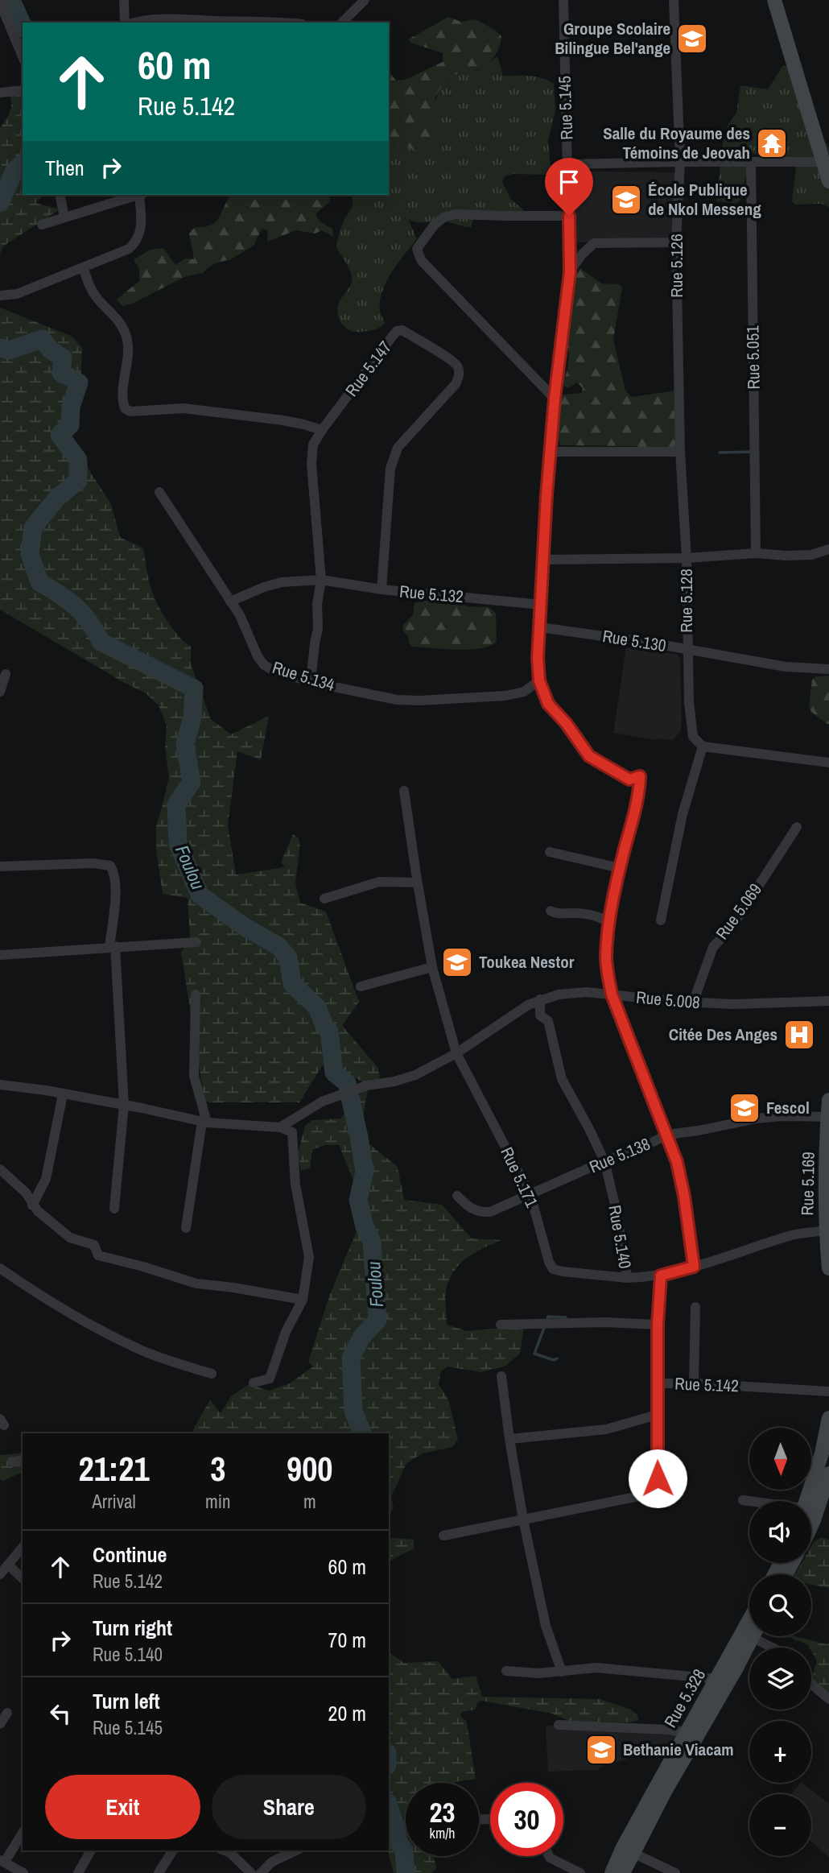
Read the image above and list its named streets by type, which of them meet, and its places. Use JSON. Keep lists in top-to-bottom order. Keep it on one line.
{"streets":{"main road":["Rue 5.169","Rue 5.328"],"street":["Rue 5.145","Rue 5.126","Rue 5.051","Rue 5.147","Rue 5.132","Rue 5.128","Rue 5.130","Rue 5.134","Rue 5.069","Rue 5.008","Rue 5.138","Rue 5.171","Rue 5.140","Rue 5.142"]},"crossings":[["Rue 5.145","Rue 5.132"],["Rue 5.145","Rue 5.130"],["Rue 5.145","Rue 5.134"],["Rue 5.145","Rue 5.008"],["Rue 5.145","Rue 5.138"],["Rue 5.145","Rue 5.140"],["Rue 5.126","Rue 5.128"],["Rue 5.147","Rue 5.132"],["Rue 5.147","Rue 5.134"],["Rue 5.132","Rue 5.134"],["Rue 5.128","Rue 5.130"],["Rue 5.069","Rue 5.008"],["Rue 5.008","Rue 5.171"],["Rue 5.008","Rue 5.140"],["Rue 5.138","Rue 5.171"],["Rue 5.138","Rue 5.169"],["Rue 5.138","Rue 5.140"],["Rue 5.171","Rue 5.140"],["Rue 5.169","Rue 5.140"],["Rue 5.140","Rue 5.142"]],"water":["Foulou"],"places":{"school or university":["Groupe Scolaire Bilingue Bel'ange","École Publique de Nkol Messeng","Toukea Nestor","Fescol","Bethanie Viacam"],"temple":["Salle du Royaume des Témoins de Jeovah"],"hospital":["Citée Des Anges"]},"north":"bottom","page":{"turn":["60 m","Rue 5.142"],"then":"Then","map_buttons":["+","−"],"eta":["21:21","Arrival","3","min","900","m"],"list":[{"name":"Continue","note":"Rue 5.142","value":"60 m"},{"name":"Turn right","note":"Rue 5.140","value":"70 m"},{"name":"Turn left","note":"Rue 5.145","value":"20 m"}],"buttons":["Exit","Share"],"speed":"23 km/h","limit":"30"}}
